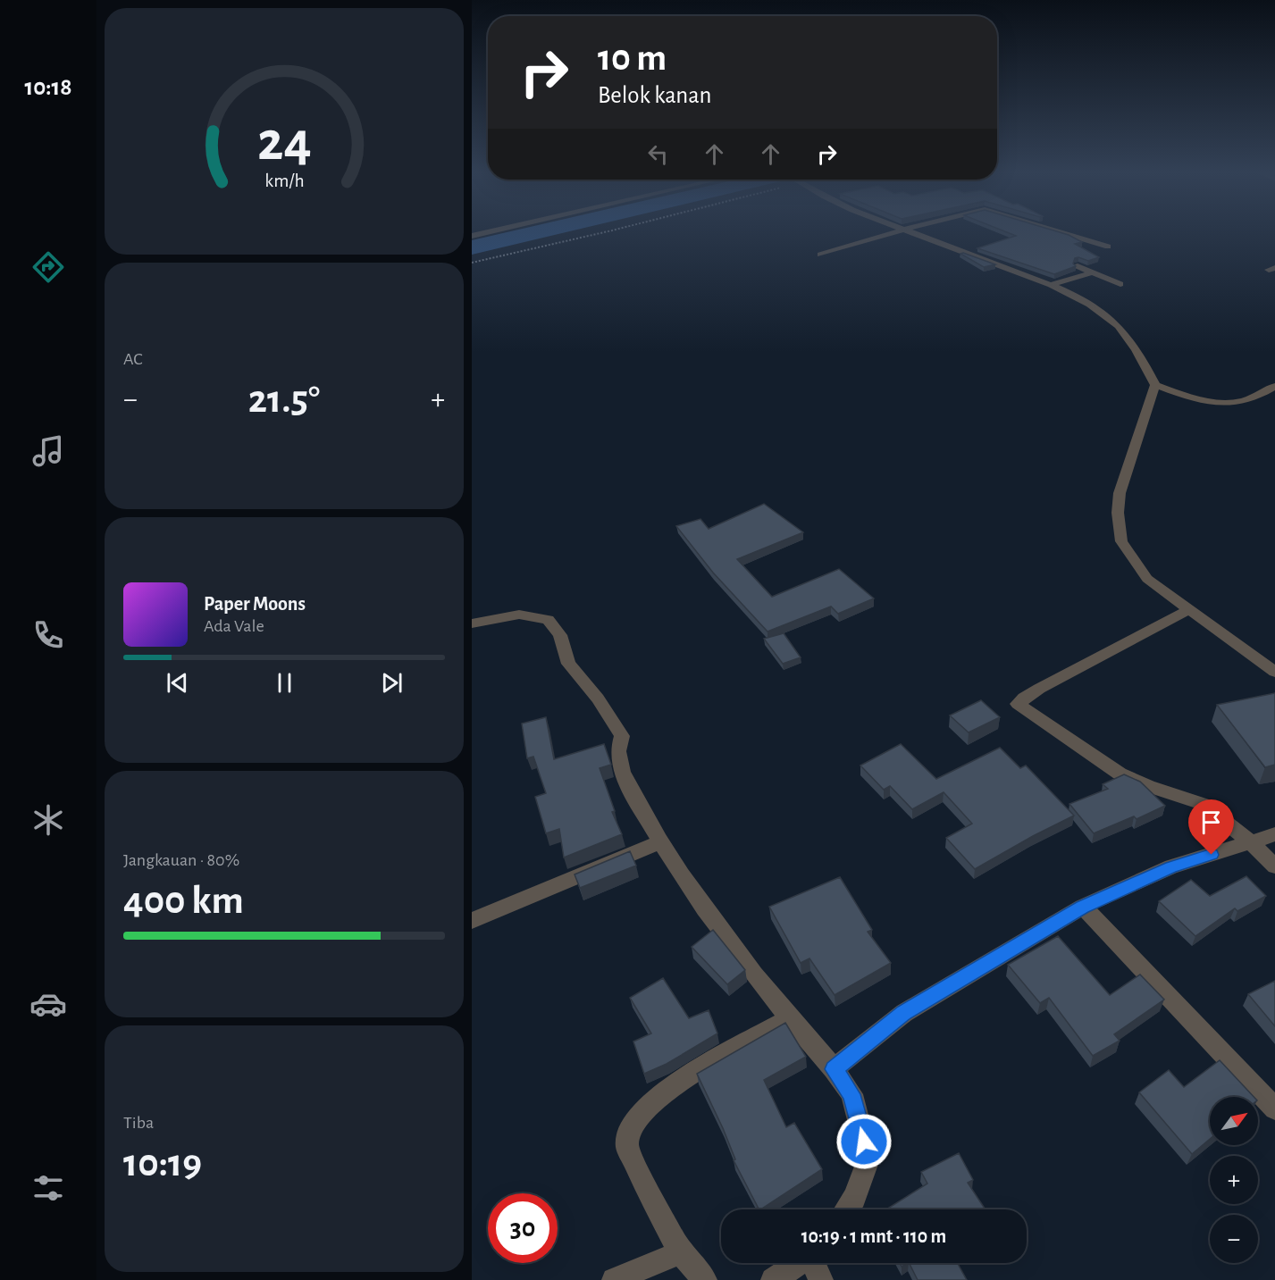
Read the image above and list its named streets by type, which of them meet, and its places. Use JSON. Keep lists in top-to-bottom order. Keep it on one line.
{"north":"top right","page":{"tabs":"10:18","turn":["10 m","Belok kanan"],"tile":["AC",["Jangkauan · 80%","400 km"],["Tiba","10:19"]],"heat":["−","21.5°","+"],"song":["Paper Moons","Ada Vale"],"map_buttons":["+","−"],"limit":"30","trip":"10:19 · 1 mnt · 110 m","gauge":["24","km/h"]}}
